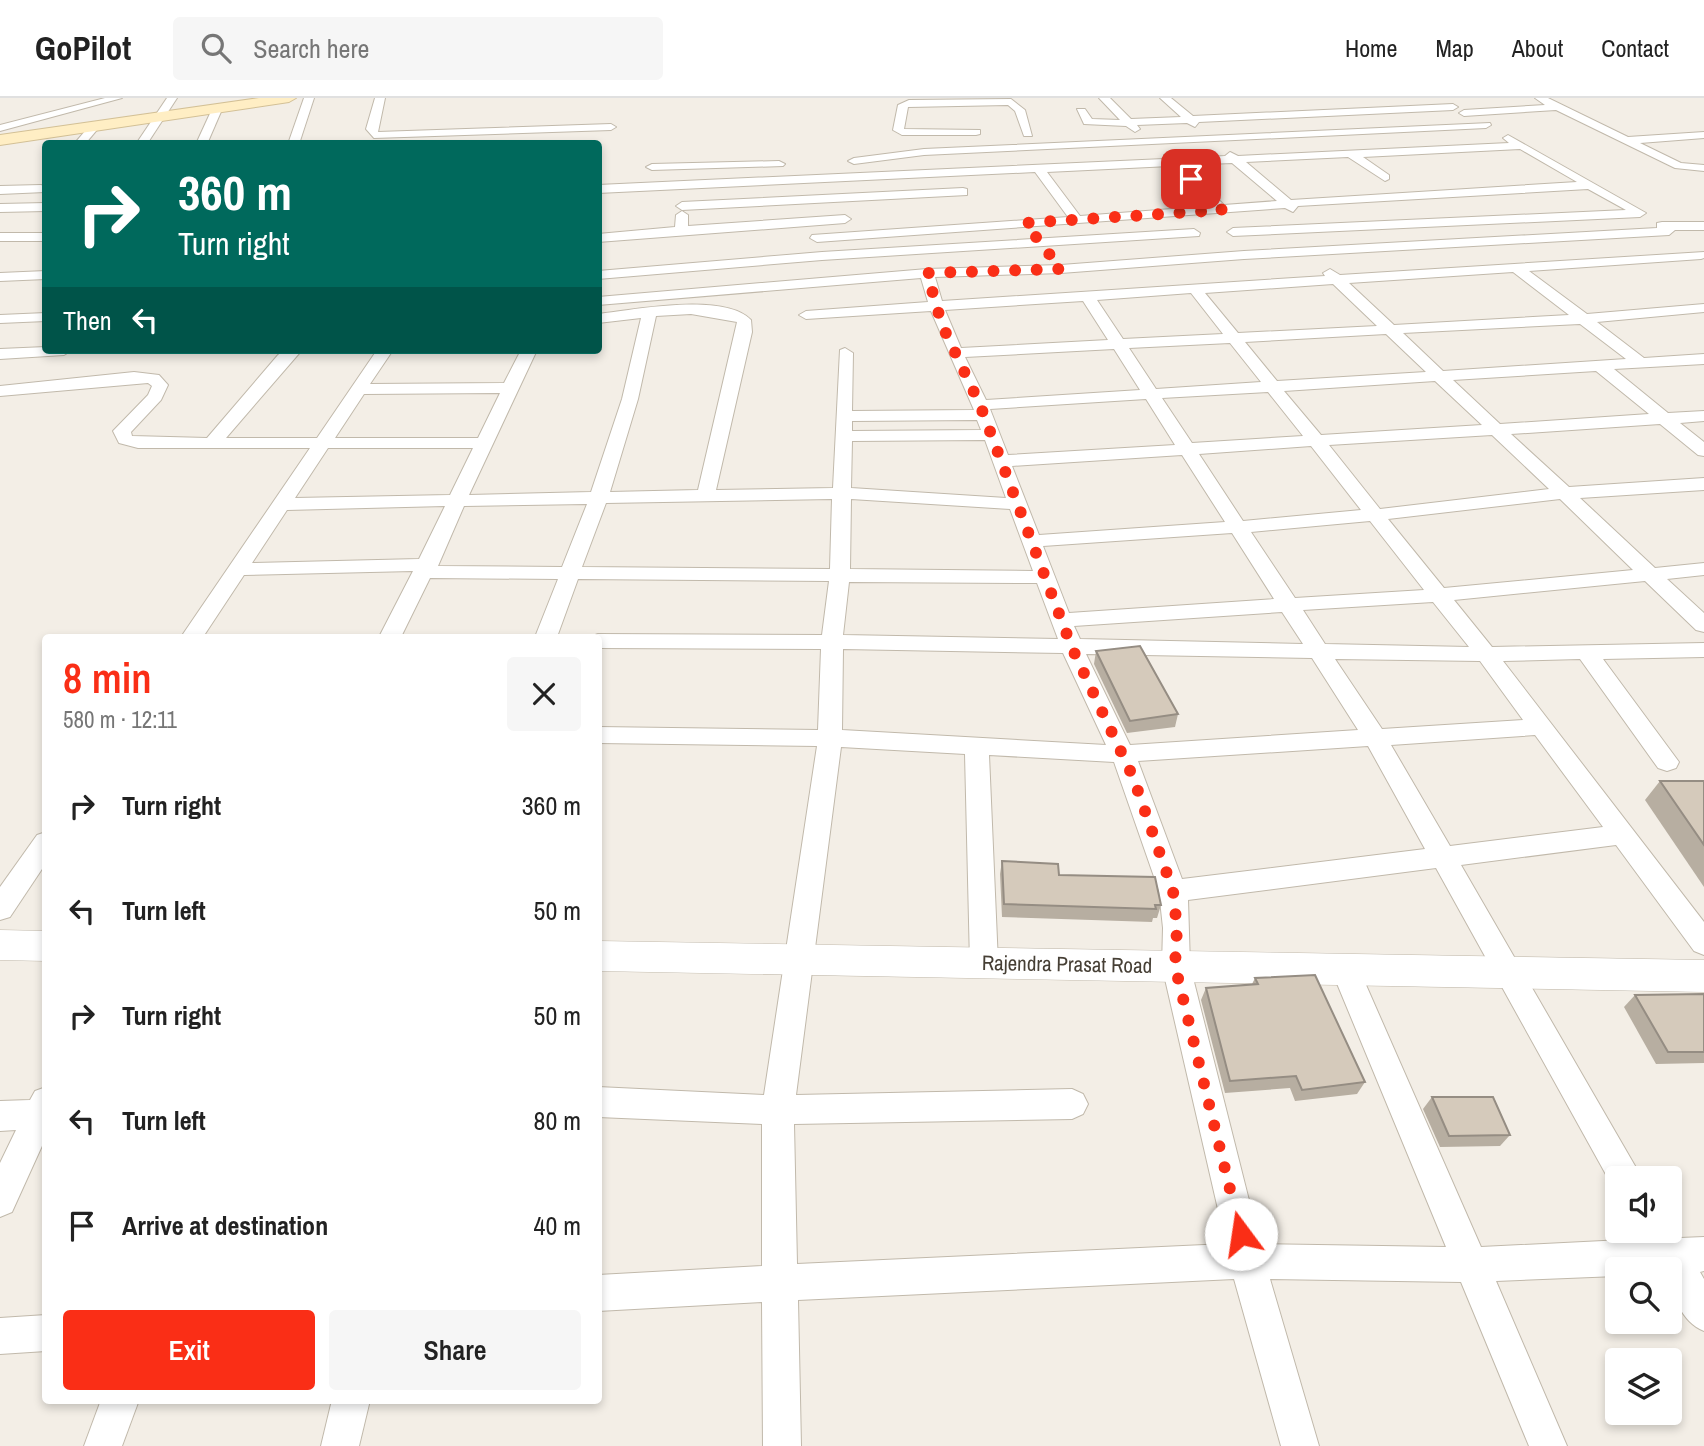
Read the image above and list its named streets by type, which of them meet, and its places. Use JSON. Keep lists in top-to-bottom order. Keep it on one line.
{"streets":{"street":["Rajendra Prasat Road"]},"page":{"header":"GoPilot","search":"Search here","nav":["Home","Map","About","Contact"],"turn":["360 m","Turn right"],"then":"Then","heading":["8 min","580 m · 12:11"],"list":[{"name":"Turn right","value":"360 m"},{"name":"Turn left","value":"50 m"},{"name":"Turn right","value":"50 m"},{"name":"Turn left","value":"80 m"},{"name":"Arrive at destination","value":"40 m"}],"buttons":["Exit","Share"]}}
